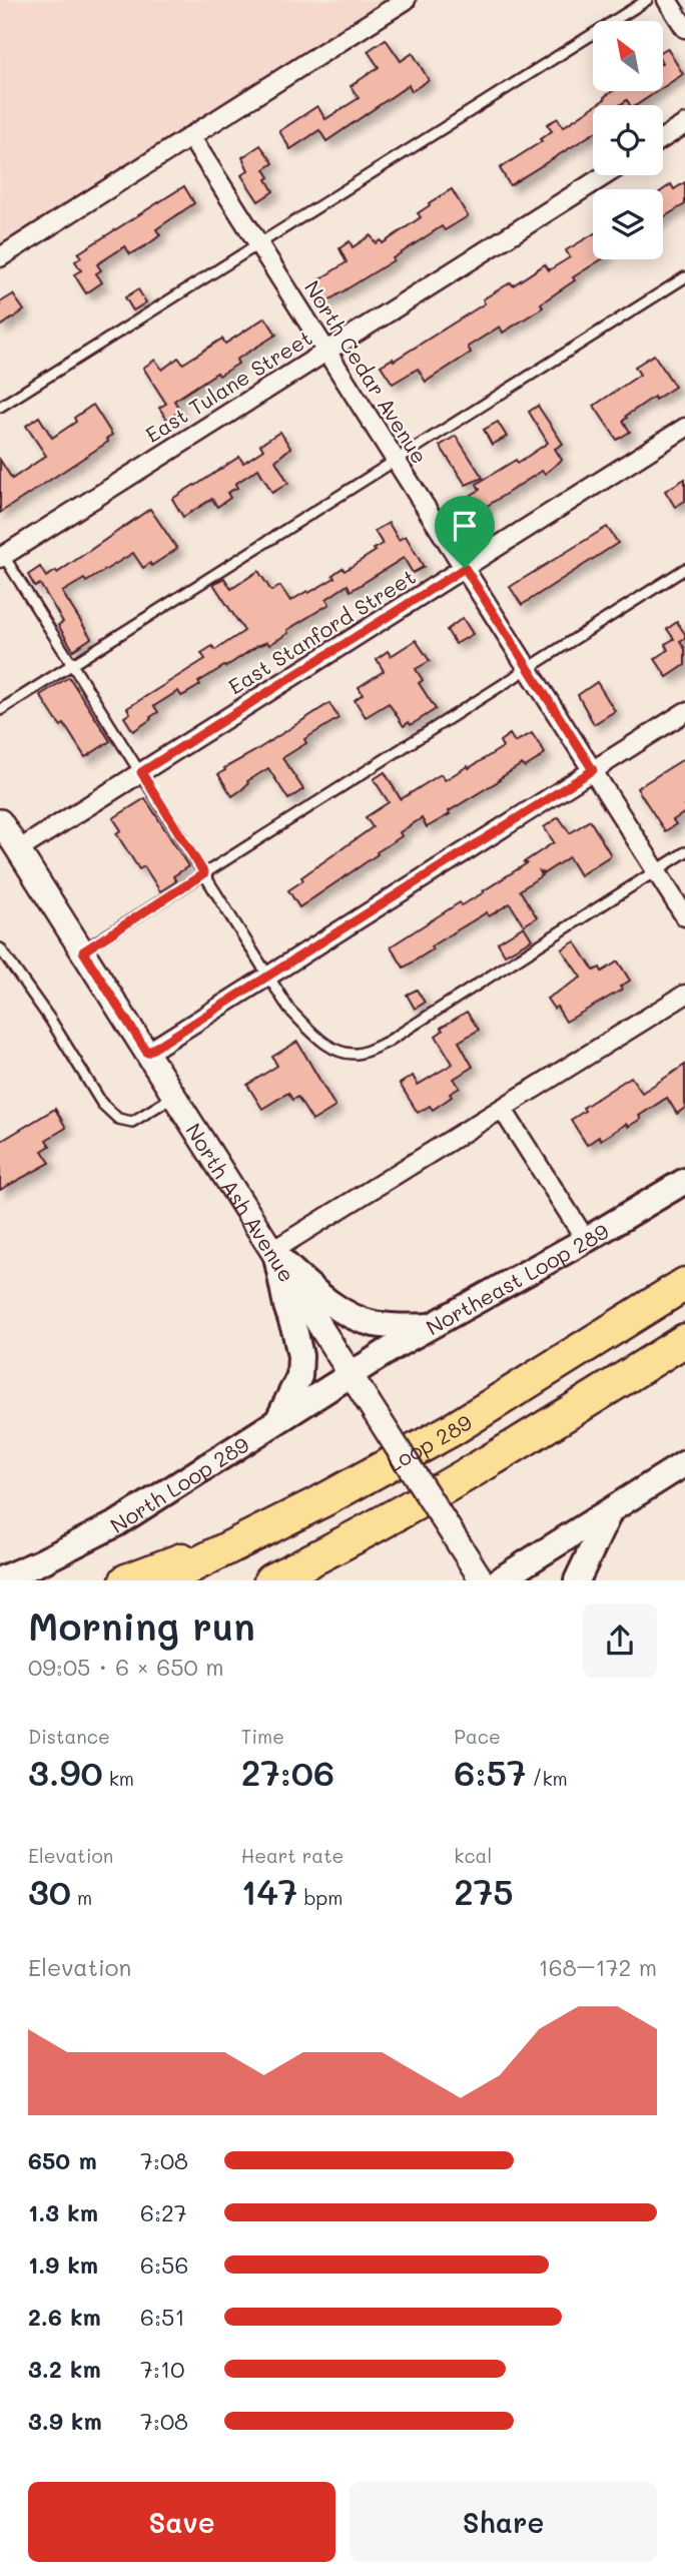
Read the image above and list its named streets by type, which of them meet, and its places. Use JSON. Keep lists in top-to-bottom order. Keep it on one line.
{"streets":{"highway":["Loop 289"],"main road":["Northeast Loop 289","North Loop 289"],"street":["North Cedar Avenue","East Tulane Street","East Stanford Street","North Ash Avenue"]},"crossings":[["North Cedar Avenue","East Tulane Street"],["North Cedar Avenue","East Stanford Street"],["East Stanford Street","North Ash Avenue"],["North Ash Avenue","Northeast Loop 289"],["North Ash Avenue","North Loop 289"],["Northeast Loop 289","North Loop 289"]],"north":"top left","page":{"heading":["Morning run","09:05 · 6 × 650 m"],"stats":[["Distance","3.90 km"],["Time","27:06"],["Pace","6:57 /km"],["Elevation","30 m"],["Heart rate","147 bpm"],["kcal","275"]],"chart":["Elevation","168–172 m"],"list":[{"name":"650 m","note":"7:08"},{"name":"1.3 km","note":"6:27"},{"name":"1.9 km","note":"6:56"},{"name":"2.6 km","note":"6:51"},{"name":"3.2 km","note":"7:10"},{"name":"3.9 km","note":"7:08"}],"buttons":["Save","Share"]}}
